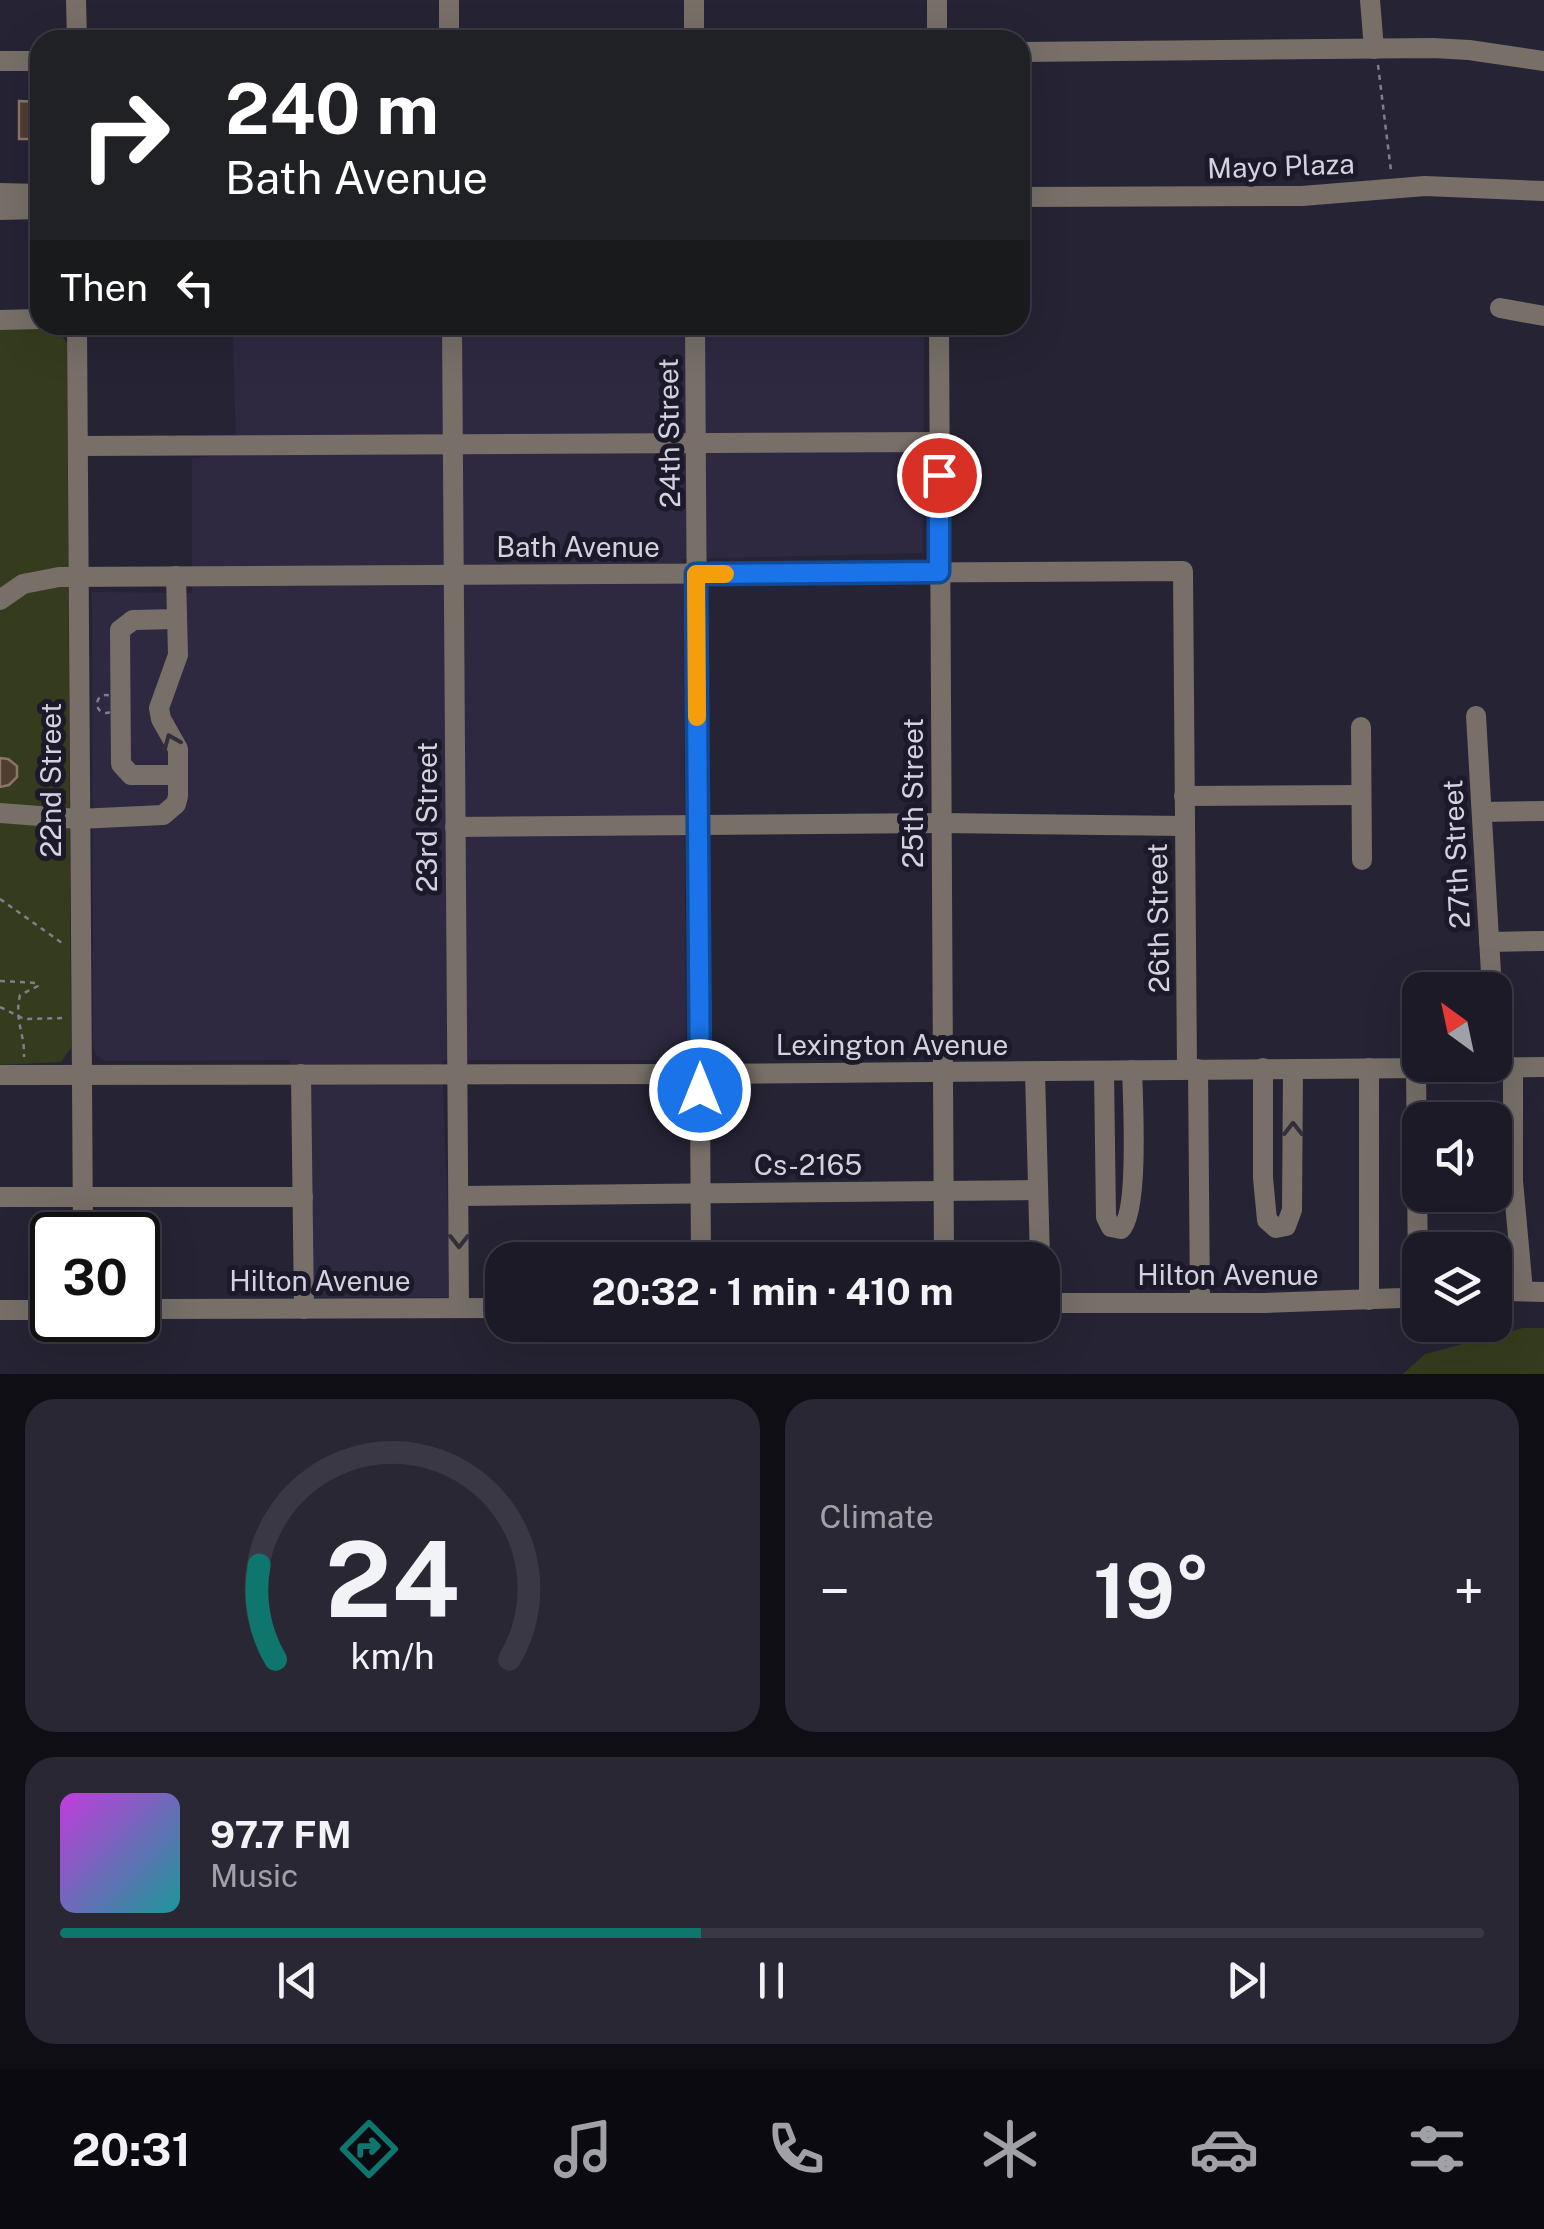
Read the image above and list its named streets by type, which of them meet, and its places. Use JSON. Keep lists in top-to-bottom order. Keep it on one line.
{"streets":{"street":["Mayo Plaza","24th Street","Bath Avenue","22nd Street","25th Street","23rd Street","27th Street","26th Street","Lexington Avenue","Cs-2165","Hilton Avenue"]},"crossings":[["24th Street","Bath Avenue"],["24th Street","Lexington Avenue"],["24th Street","Cs-2165"],["Bath Avenue","22nd Street"],["Bath Avenue","25th Street"],["Bath Avenue","23rd Street"],["Bath Avenue","26th Street"],["22nd Street","Lexington Avenue"],["25th Street","Lexington Avenue"],["25th Street","Cs-2165"],["23rd Street","Lexington Avenue"],["23rd Street","Cs-2165"],["23rd Street","Hilton Avenue"],["26th Street","Lexington Avenue"],["26th Street","Hilton Avenue"]],"north":"top left","page":{"turn":["240 m","Bath Avenue"],"then":"Then","limit":"30","trip":"20:32 · 1 min · 410 m","tile":"Climate","heat":["−","19°","+"],"song":["97.7 FM","Music"],"tabs":"20:31","gauge":["24","km/h"]}}
